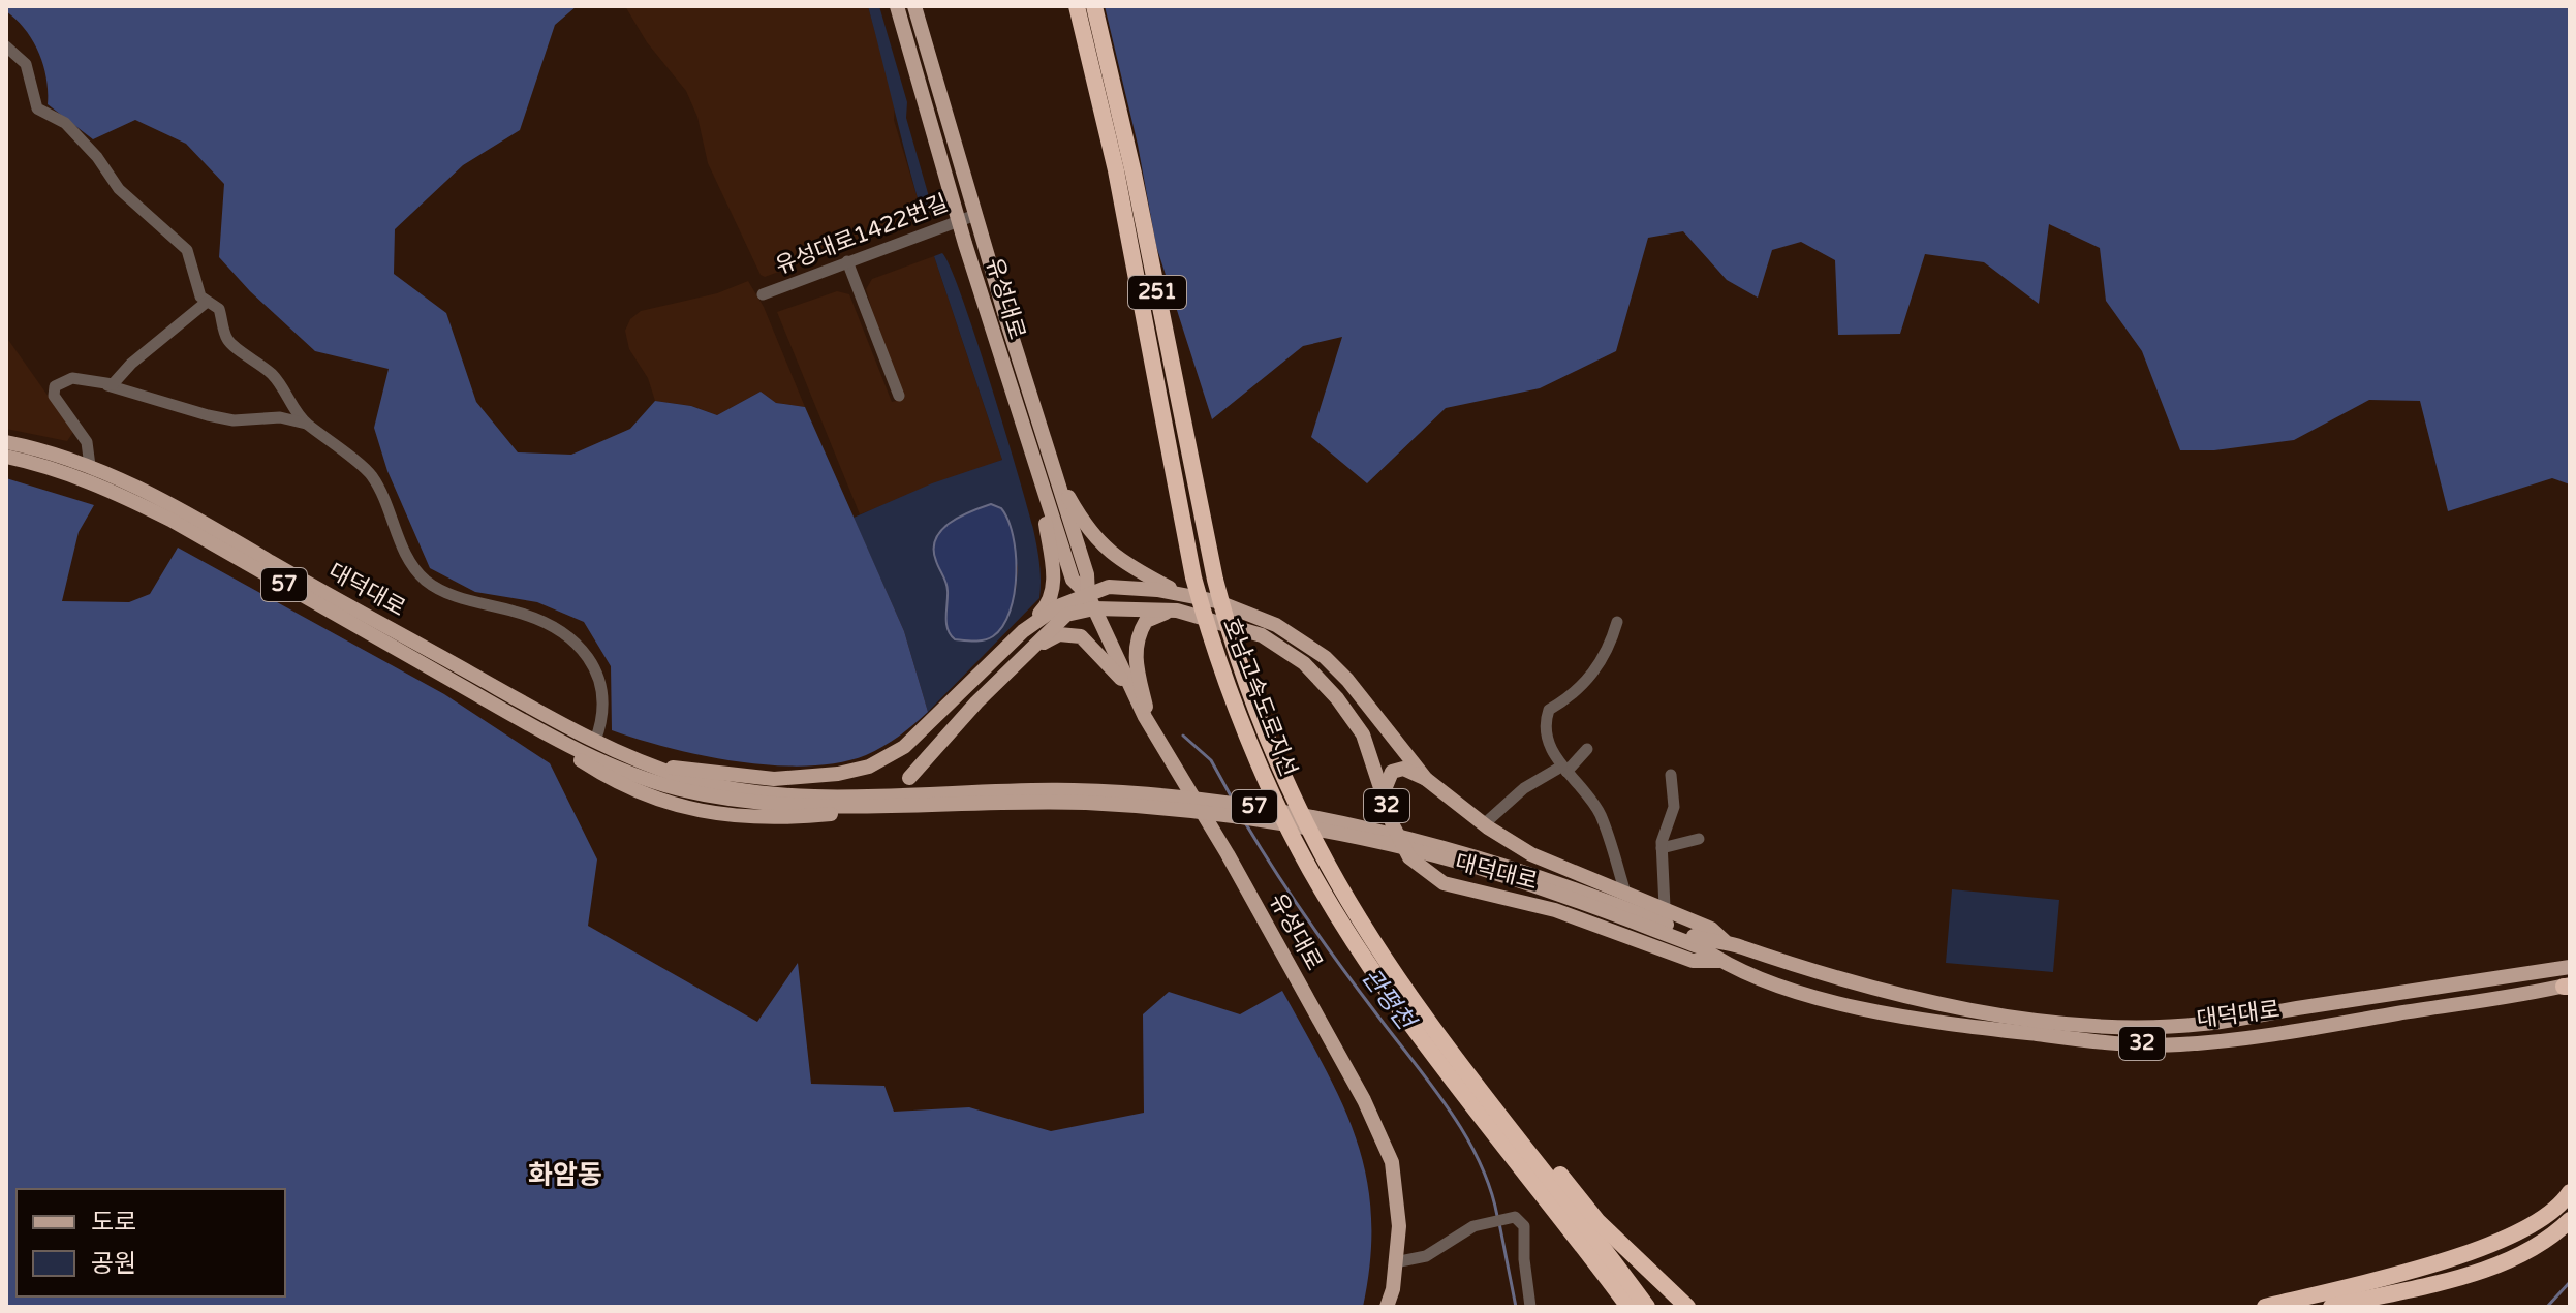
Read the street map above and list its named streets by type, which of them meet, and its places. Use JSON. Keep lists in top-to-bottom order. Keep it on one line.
{"streets":{"highway":["251","호남고속도로지선"],"main road":["유성대로","57","대덕대로","32"],"street":["유성대로1422번길"]},"crossings":[["유성대로1422번길","유성대로"],["유성대로","대덕대로"],["유성대로","32"],["57","대덕대로"],["대덕대로","32"]],"districts":["화암동"],"water":["관평천"],"legend":["도로","공원"]}
